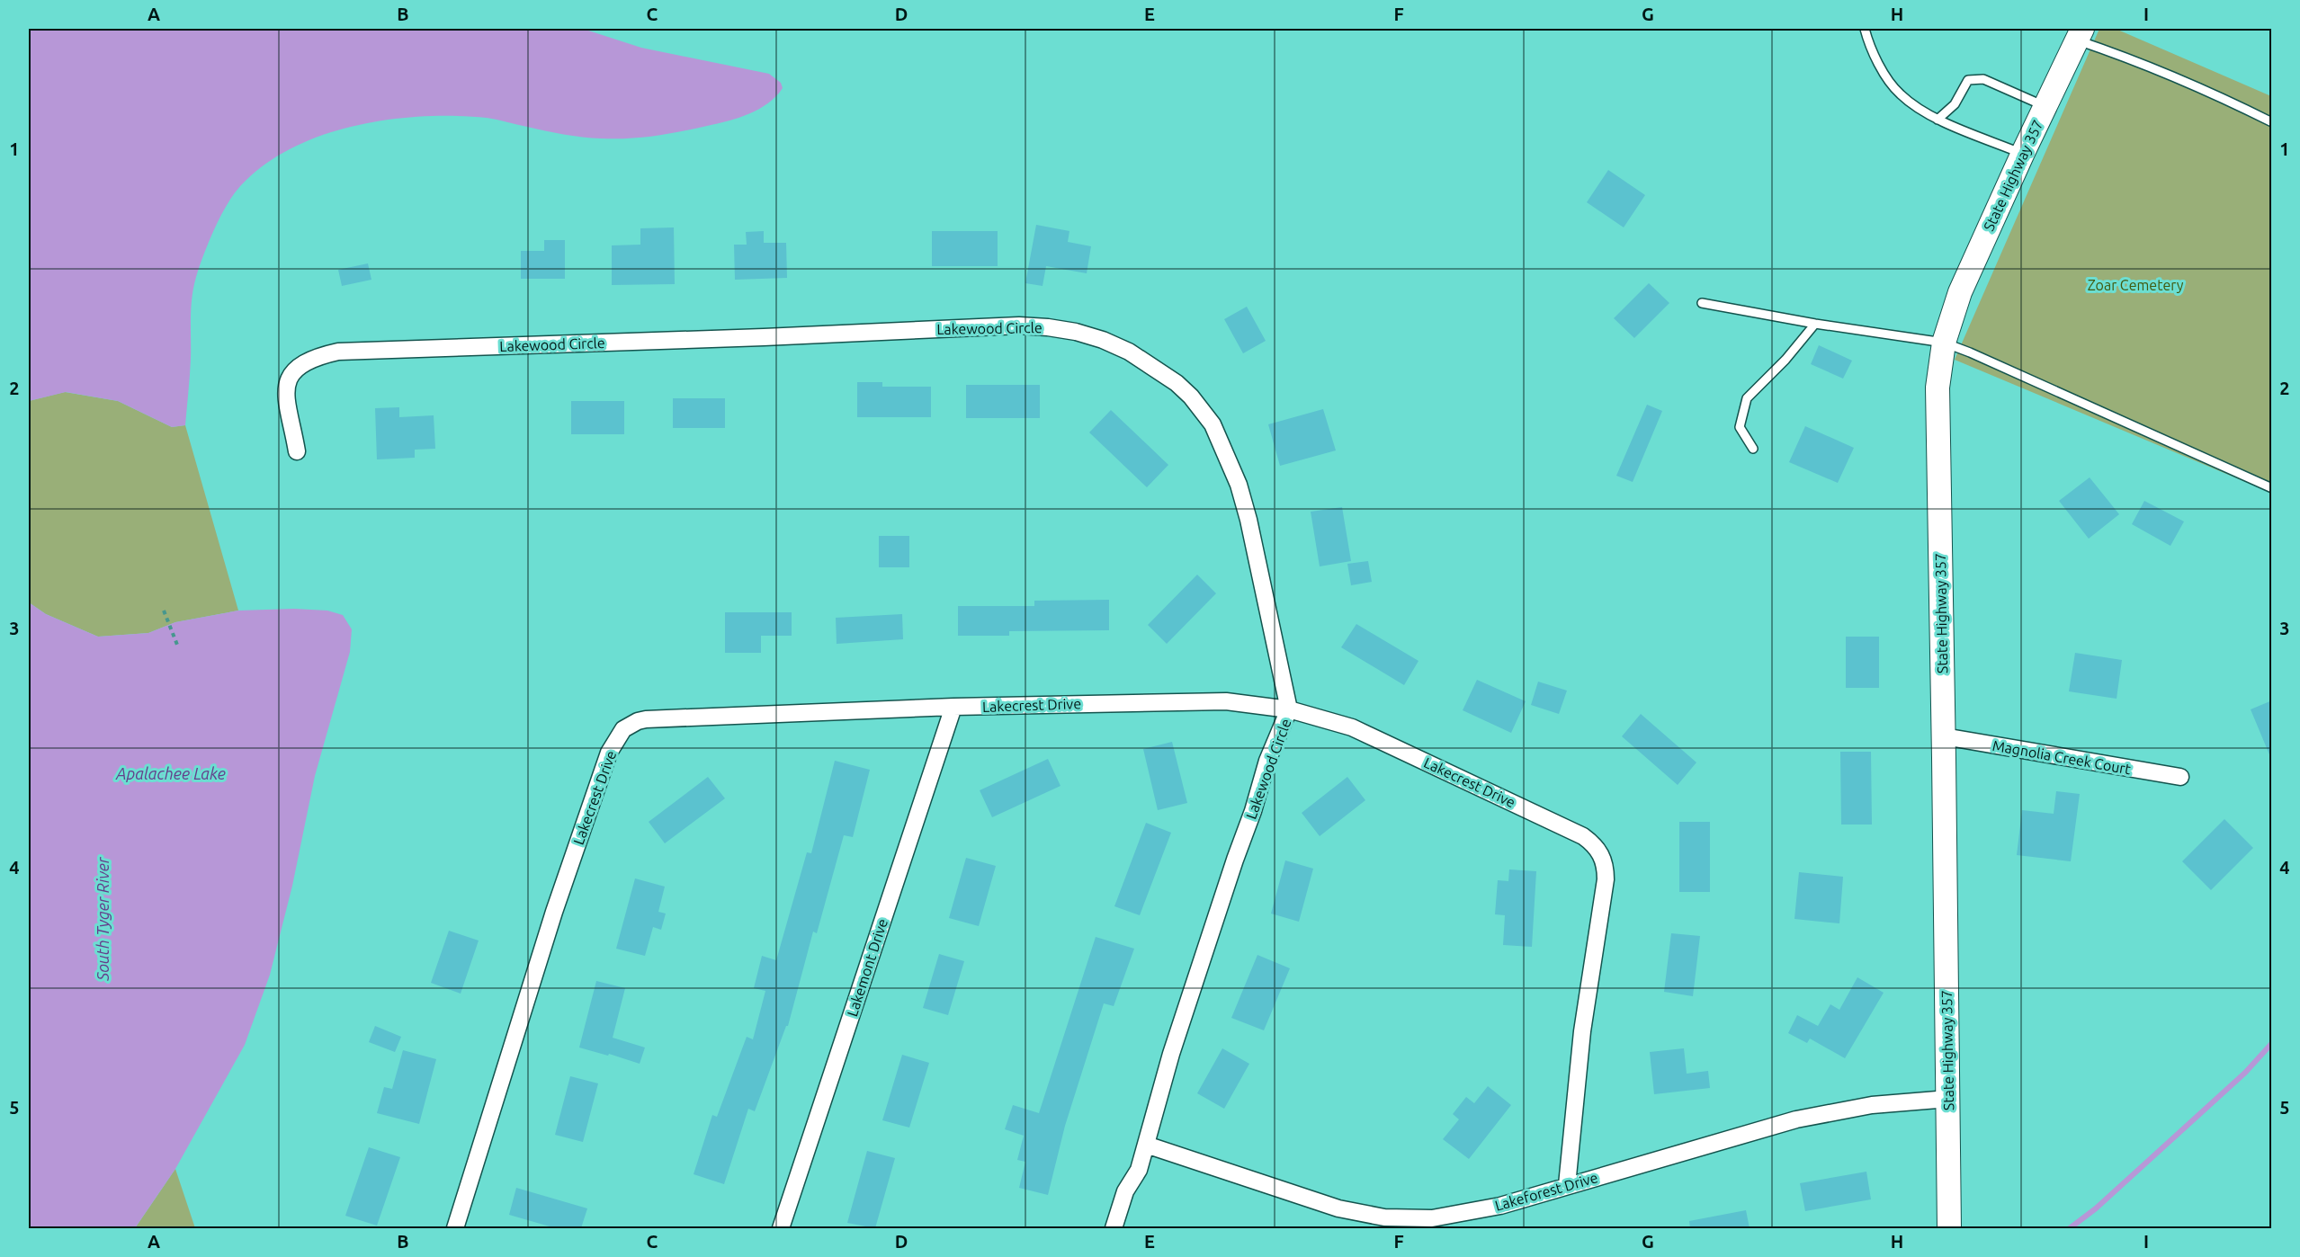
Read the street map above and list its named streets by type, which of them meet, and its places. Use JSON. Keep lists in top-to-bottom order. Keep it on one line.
{"streets":{"main road":["State Highway 357"],"street":["Lakewood Circle","Lakecrest Drive","Magnolia Creek Court","Lakemont Drive","Lakeforest Drive"]},"crossings":[["State Highway 357","Magnolia Creek Court"],["State Highway 357","Lakeforest Drive"],["Lakewood Circle","Lakecrest Drive"],["Lakewood Circle","Lakeforest Drive"],["Lakecrest Drive","Lakemont Drive"],["Lakecrest Drive","Lakeforest Drive"]],"water":["Apalachee Lake","South Tyger River"],"parks":["Zoar Cemetery"],"grid":{"columns":["A","B","C","D","E","F","G","H","I"],"rows":["1","2","3","4","5"]}}
